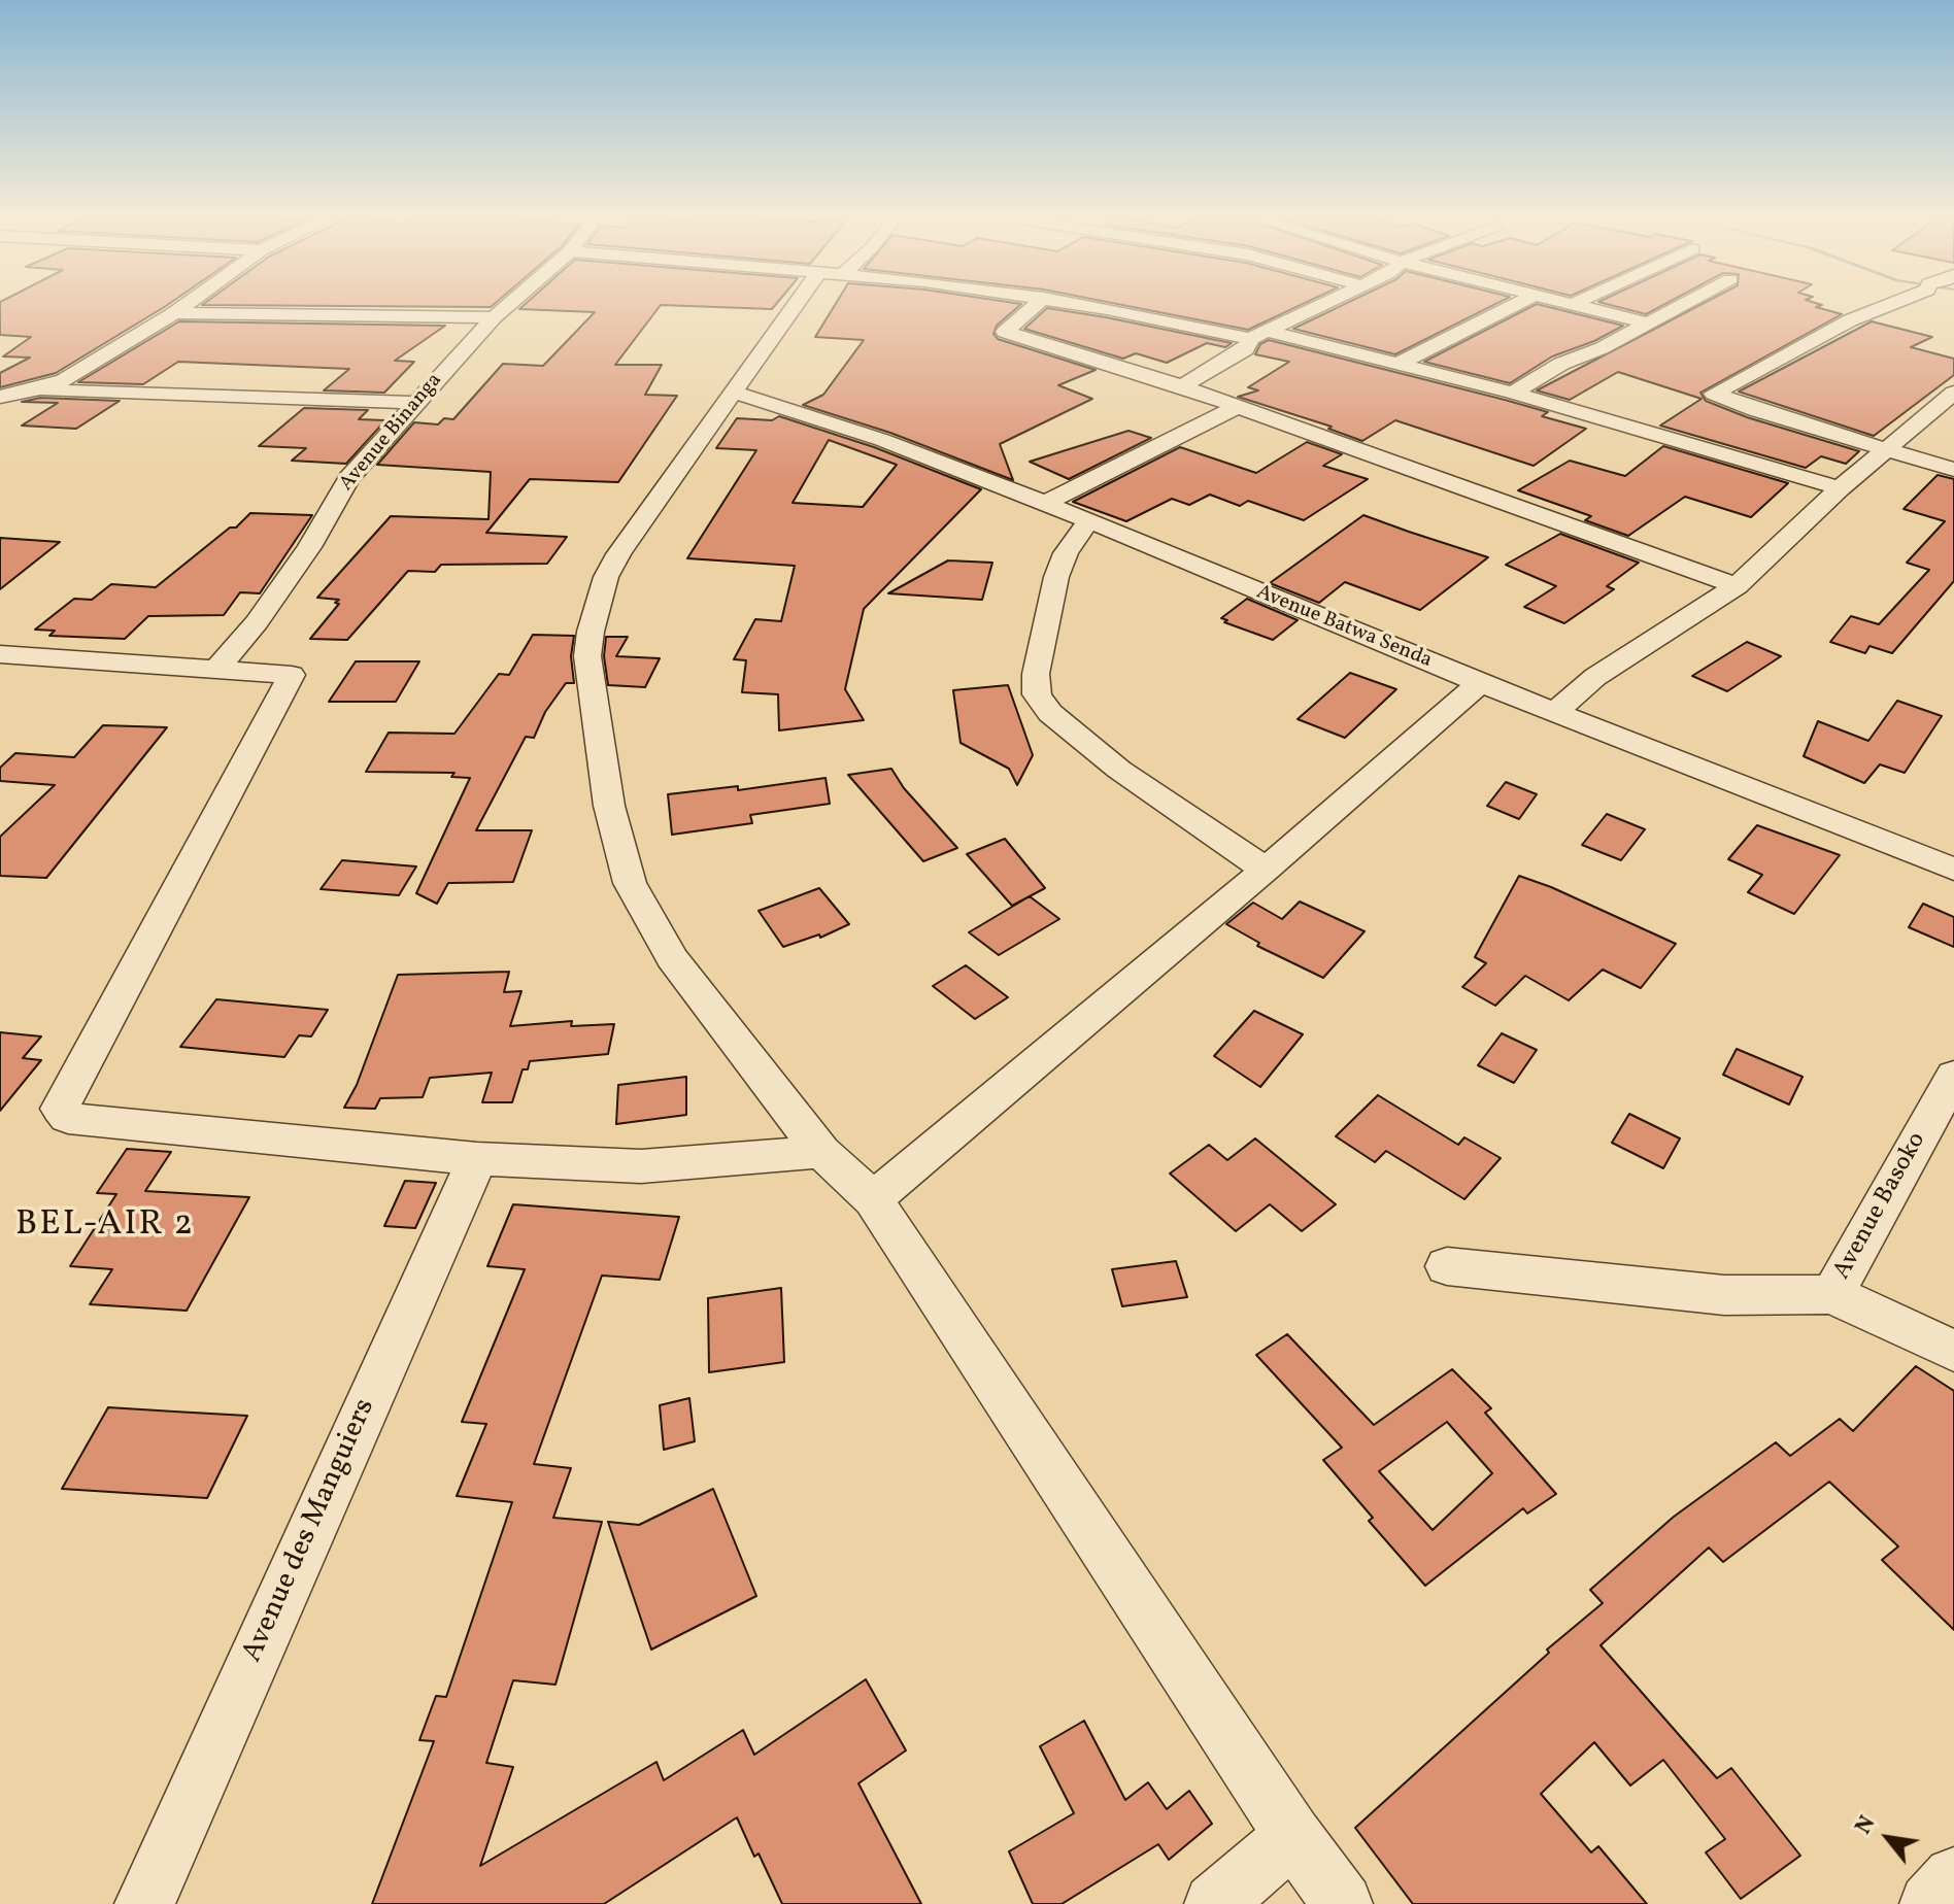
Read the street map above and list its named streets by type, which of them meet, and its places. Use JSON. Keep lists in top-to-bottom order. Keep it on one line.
{"streets":{"street":["Avenue Binanga","Avenue Batwa Senda","Avenue Basoko","Avenue des Manguiers"]},"districts":["BEL-AIR 2"],"north":"top left"}
